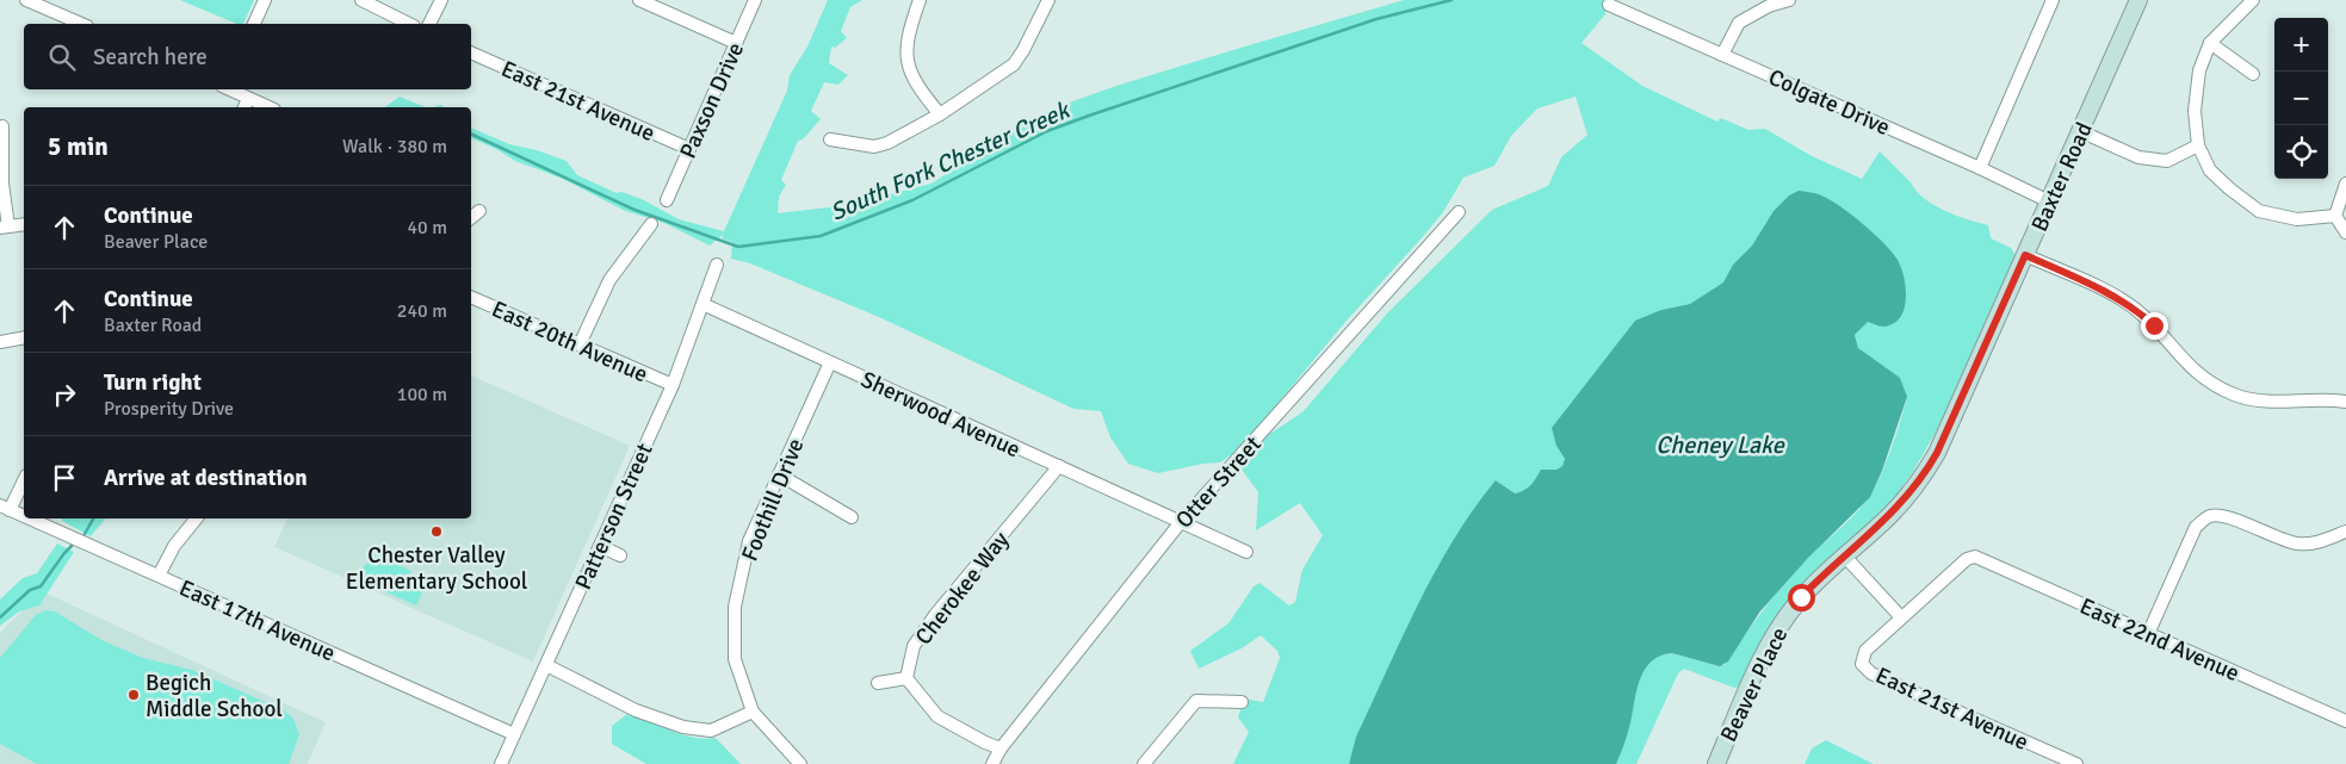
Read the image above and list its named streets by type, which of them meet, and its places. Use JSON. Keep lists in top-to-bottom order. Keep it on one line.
{"streets":{"street":["East 21st Avenue","Paxson Drive","Colgate Drive","Baxter Road","East 20th Avenue","Sherwood Avenue","Otter Street","Foothill Drive","Patterson Street","Cherokee Way","East 17th Avenue","East 22nd Avenue","Beaver Place"]},"crossings":[["East 21st Avenue","Paxson Drive"],["East 21st Avenue","East 22nd Avenue"],["Colgate Drive","Baxter Road"],["Baxter Road","Beaver Place"],["East 20th Avenue","Patterson Street"],["Sherwood Avenue","Otter Street"],["Sherwood Avenue","Foothill Drive"],["Sherwood Avenue","Patterson Street"],["Sherwood Avenue","Cherokee Way"],["Patterson Street","East 17th Avenue"]],"water":["South Fork Chester Creek","Cheney Lake"],"places":["Chester Valley Elementary School","Begich Middle School"],"page":{"map_buttons":["+","−"],"search":"Search here","heading":["5 min","Walk · 380 m"],"list":[["Continue","Beaver Place","40 m"],["Continue","Baxter Road","240 m"],["Turn right","Prosperity Drive","100 m"],"Arrive at destination"]}}
